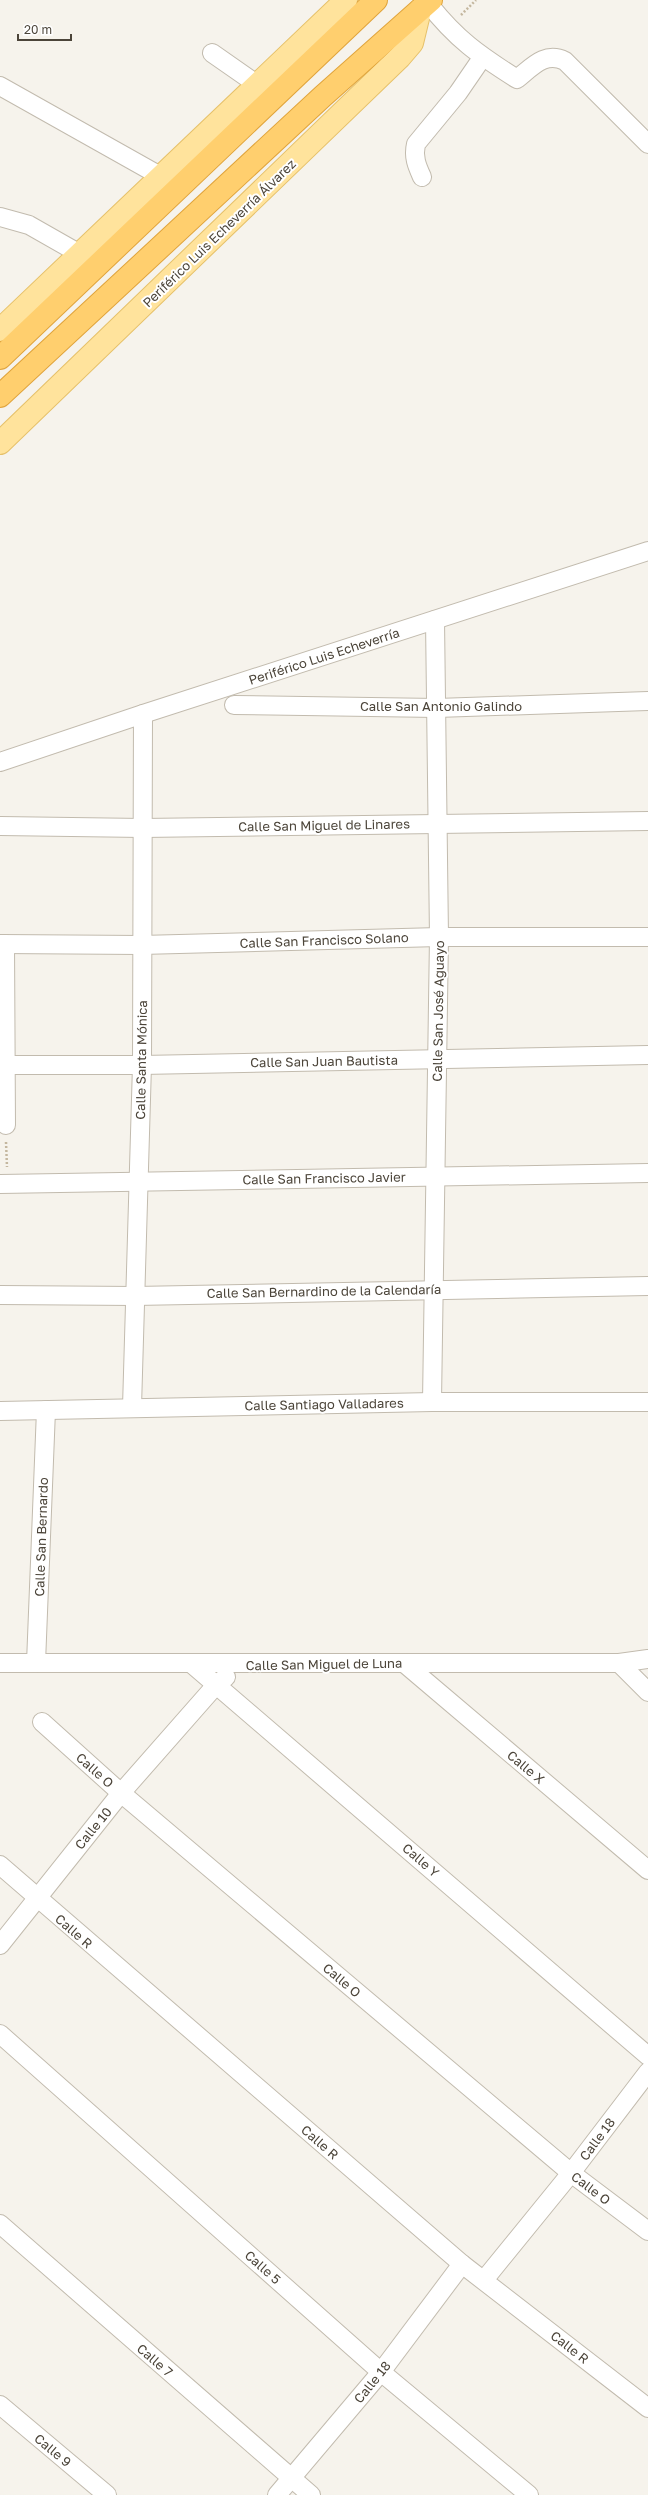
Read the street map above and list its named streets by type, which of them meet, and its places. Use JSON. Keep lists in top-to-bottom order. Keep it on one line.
{"streets":{"main road":["Periférico Luis Echeverría Álvarez"],"street":["Periférico Luis Echeverría","Calle San Antonio Galindo","Calle San Miguel de Linares","Calle San Francisco Solano","Calle San José Aguayo","Calle Santa Mónica","Calle San Juan Bautista","Calle San Francisco Javier","Calle San Bernardino de la Calendaría","Calle Santiago Valladares","Calle San Bernardo","Calle San Miguel de Luna","Calle X","Calle O","Calle 10","Calle Y","Calle R","Calle 18","Calle 5","Calle 7","Calle 9"]},"crossings":[["Periférico Luis Echeverría","Calle San José Aguayo"],["Periférico Luis Echeverría","Calle Santa Mónica"],["Calle San Antonio Galindo","Calle San José Aguayo"],["Calle San Miguel de Linares","Calle San José Aguayo"],["Calle San Miguel de Linares","Calle Santa Mónica"],["Calle San Francisco Solano","Calle San José Aguayo"],["Calle San Francisco Solano","Calle Santa Mónica"],["Calle San José Aguayo","Calle San Juan Bautista"],["Calle San José Aguayo","Calle San Francisco Javier"],["Calle San José Aguayo","Calle San Bernardino de la Calendaría"],["Calle San José Aguayo","Calle Santiago Valladares"],["Calle Santa Mónica","Calle San Juan Bautista"],["Calle Santa Mónica","Calle San Francisco Javier"],["Calle Santa Mónica","Calle San Bernardino de la Calendaría"],["Calle Santa Mónica","Calle Santiago Valladares"],["Calle Santiago Valladares","Calle San Bernardo"],["Calle San Bernardo","Calle San Miguel de Luna"],["Calle San Miguel de Luna","Calle X"],["Calle San Miguel de Luna","Calle 10"],["Calle San Miguel de Luna","Calle Y"],["Calle O","Calle 10"],["Calle O","Calle 18"],["Calle 10","Calle Y"],["Calle 10","Calle R"],["Calle R","Calle 18"],["Calle 18","Calle 5"],["Calle 18","Calle 7"]],"scale_bar":"20 m"}
